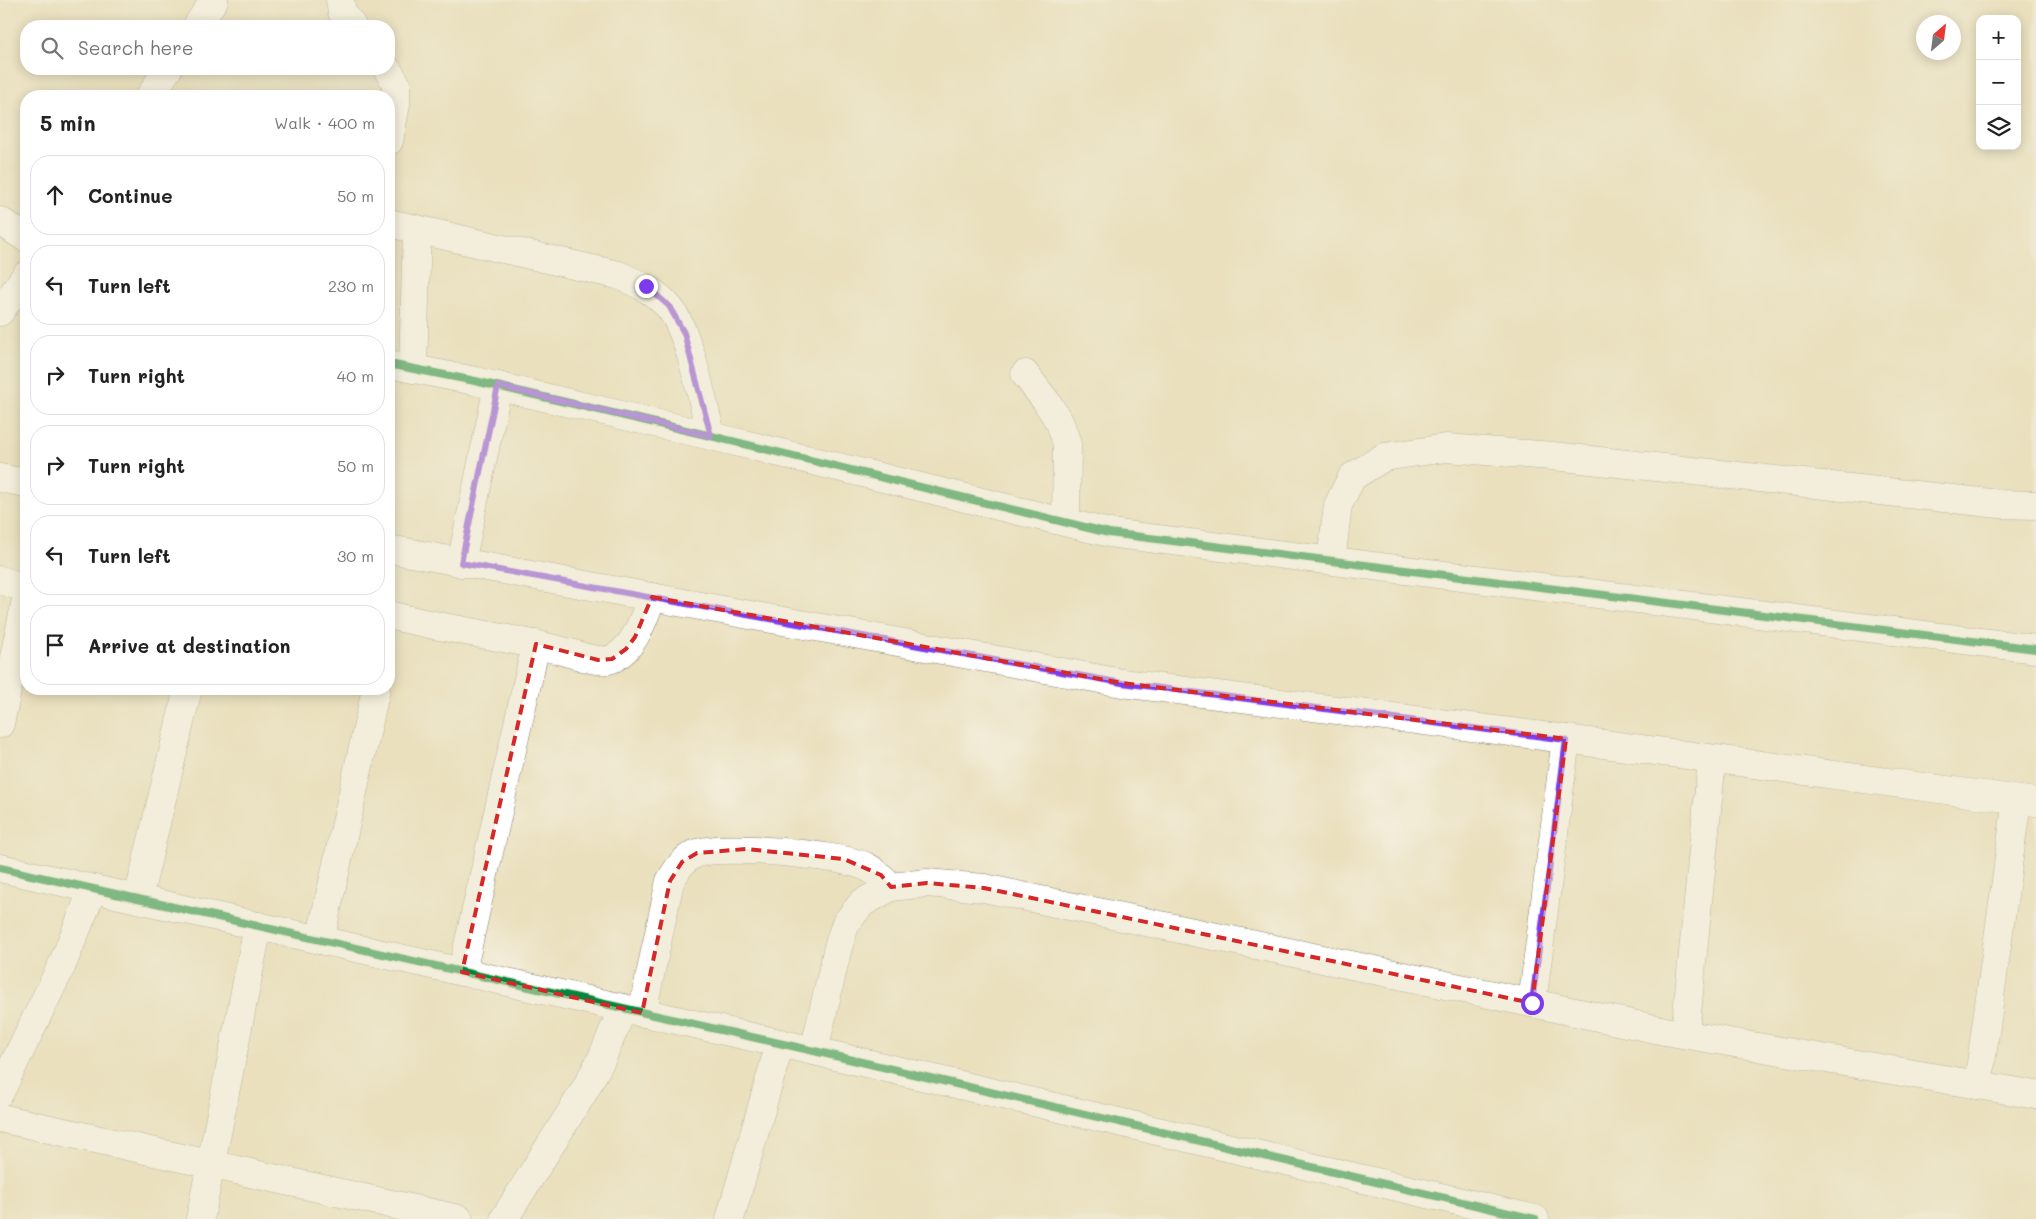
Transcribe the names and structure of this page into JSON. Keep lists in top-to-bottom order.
{
  "north": "top right",
  "page": {
    "map_buttons": ["+", "−"],
    "search": "Search here",
    "heading": ["5 min", "Walk · 400 m"],
    "list": [
      ["Continue", "50 m"],
      ["Turn left", "230 m"],
      ["Turn right", "40 m"],
      ["Turn right", "50 m"],
      ["Turn left", "30 m"],
      "Arrive at destination"
    ]
  }
}
